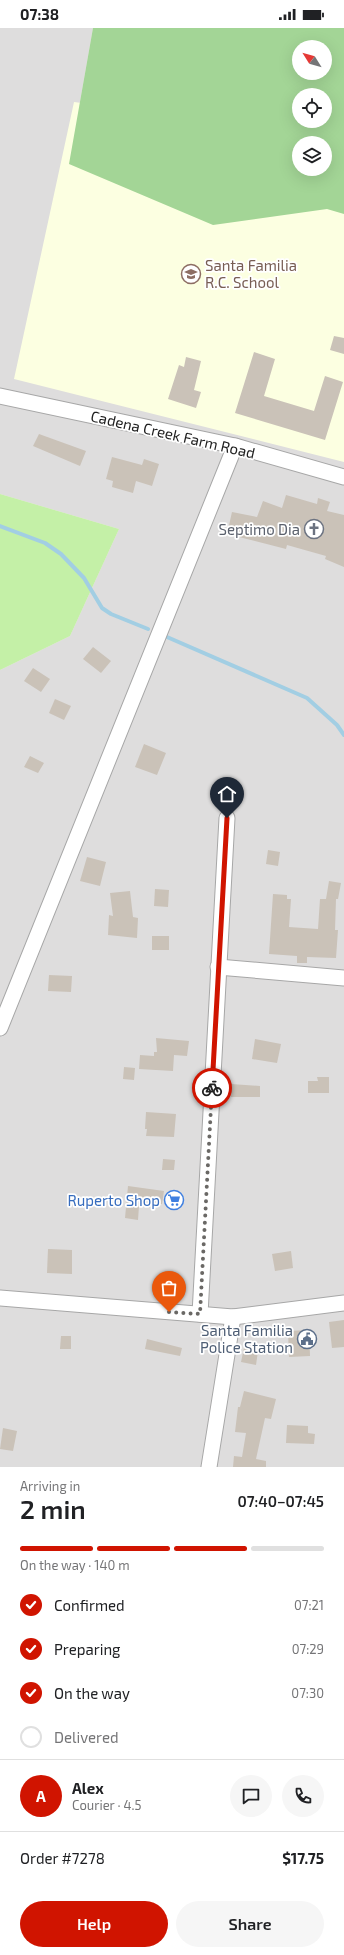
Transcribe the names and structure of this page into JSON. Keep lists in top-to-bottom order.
{
  "streets": {
    "street": ["Cadena Creek Farm Road"]
  },
  "places": {
    "school or university": ["Santa Familia R.C. School"],
    "church": ["Septimo Dia"],
    "supermarket": ["Ruperto Shop"],
    "public building": ["Santa Familia Police Station"]
  },
  "north": "top left",
  "page": {
    "status": "07:38",
    "heading": ["2 min", "Arriving in", "07:40–07:45"],
    "panel": [
      "Alex",
      "Courier · 4.5",
      "Order #7278",
      "$17.75"
    ],
    "bar": "On the way · 140 m",
    "list": [
      ["Confirmed", "07:21"],
      ["Preparing", "07:29"],
      ["On the way", "07:30"],
      "Delivered"
    ],
    "round": "A",
    "buttons": ["Help", "Share"]
  }
}
